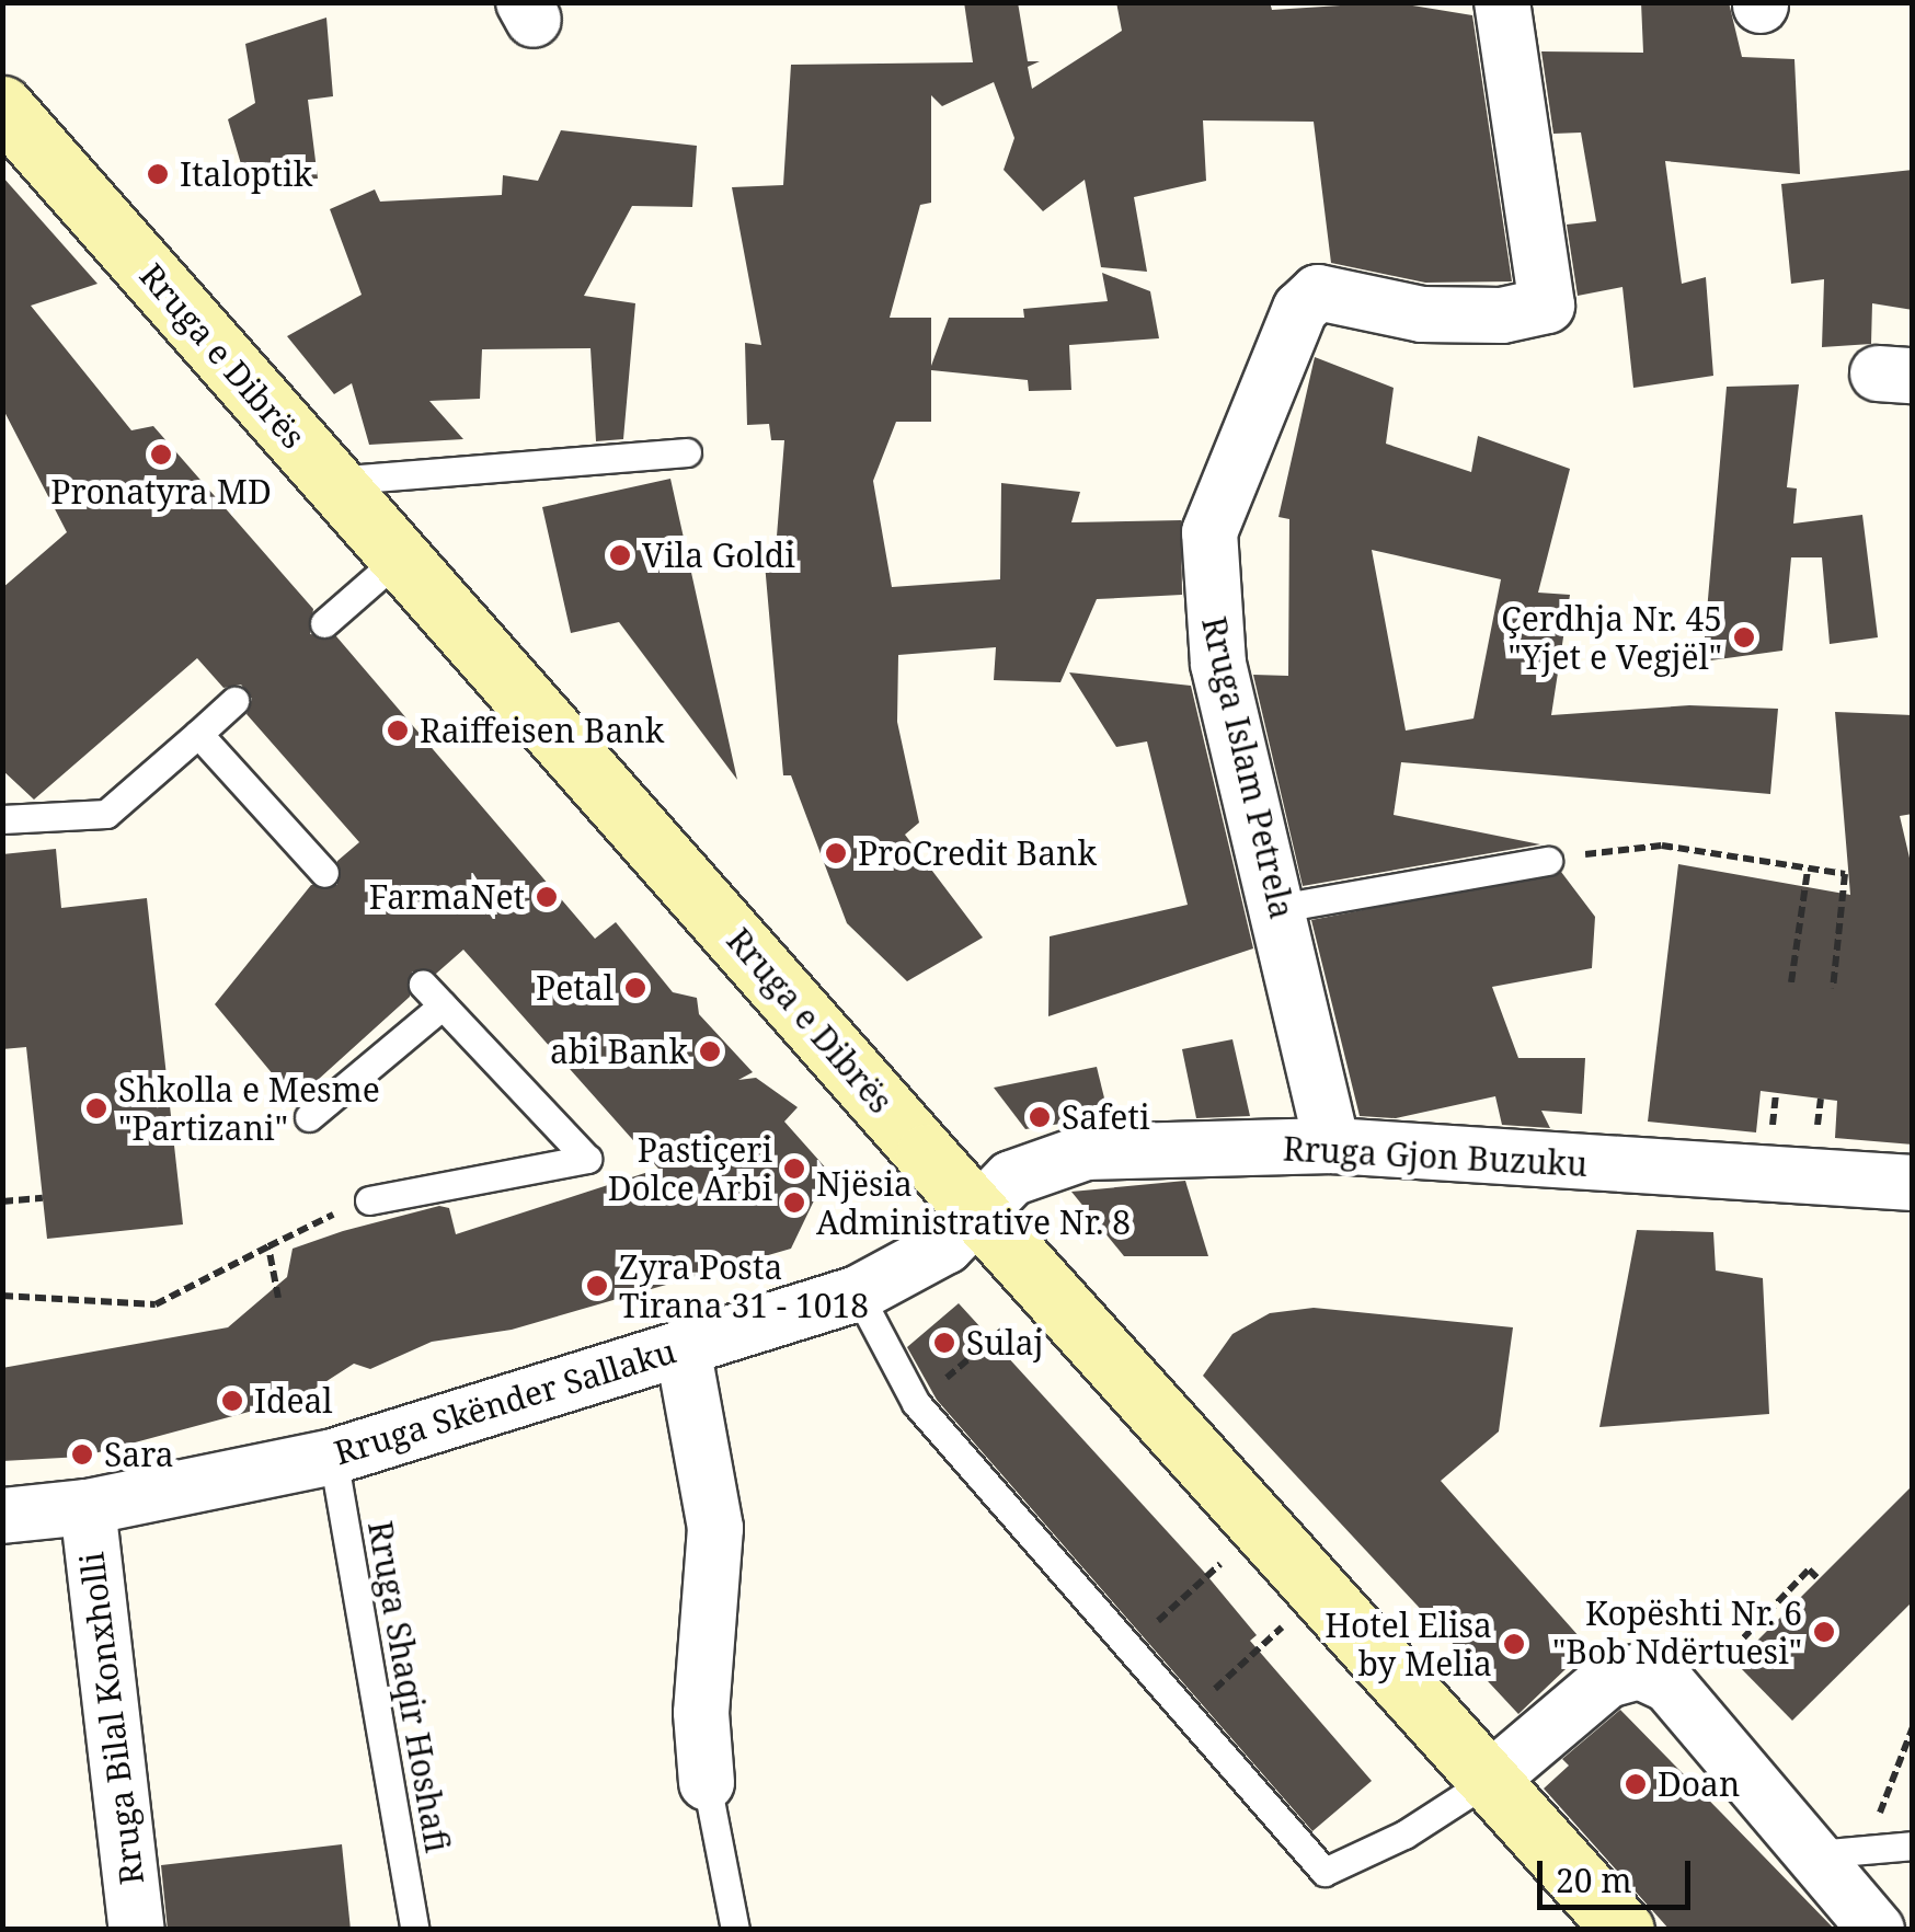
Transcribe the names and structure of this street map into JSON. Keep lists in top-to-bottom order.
{
  "streets": {
    "main road": ["Rruga e Dibrës"],
    "street": [
      "Rruga Islam Petrela",
      "Rruga Gjon Buzuku",
      "Rruga Skënder Sallaku",
      "Rruga Bilal Konxholli"
    ],
    "lane": ["Rruga Shaqir Hoshafi"]
  },
  "crossings": [
    ["Rruga e Dibrës", "Rruga Gjon Buzuku"],
    ["Rruga e Dibrës", "Rruga Skënder Sallaku"],
    ["Rruga Islam Petrela", "Rruga Gjon Buzuku"],
    ["Rruga Gjon Buzuku", "Rruga Skënder Sallaku"],
    ["Rruga Skënder Sallaku", "Rruga Shaqir Hoshafi"],
    ["Rruga Skënder Sallaku", "Rruga Bilal Konxholli"]
  ],
  "places": [
    "Italoptik",
    "Pronatyra MD",
    "Vila Goldi",
    "Çerdhja Nr. 45 \"Yjet e Vegjël\"",
    "Raiffeisen Bank",
    "ProCredit Bank",
    "FarmaNet",
    "Petal",
    "abi Bank",
    "Shkolla e Mesme \"Partizani\"",
    "Safeti",
    "Pastiçeri Dolce Arbi",
    "Njësia Administrative Nr. 8",
    "Zyra Posta Tirana 31 - 1018",
    "Sulaj",
    "Ideal",
    "Sara",
    "Kopështi Nr. 6 \"Bob Ndërtuesi\"",
    "Hotel Elisa by Melia",
    "Doan"
  ],
  "scale_bar": "20 m"
}
